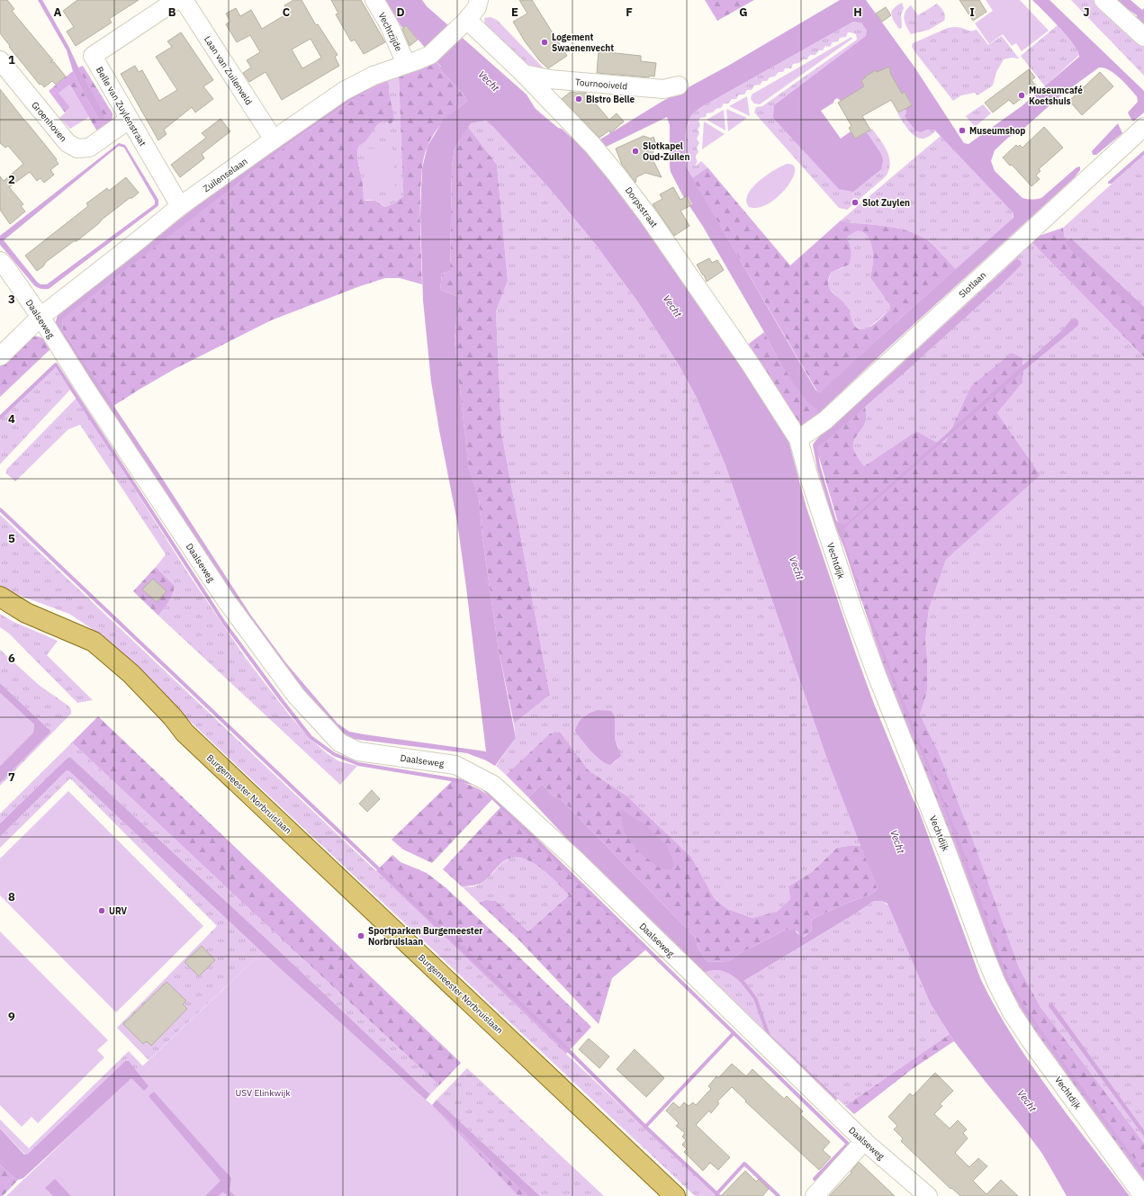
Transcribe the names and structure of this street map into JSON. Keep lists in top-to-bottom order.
{
  "streets": {
    "main road": ["Burgemeester Norbruislaan"],
    "street": [
      "Vechtzijde",
      "Laan van Zuilenveld",
      "Tournooiveld",
      "Belle van Zuylenstraat",
      "Groenhoven",
      "Zuilenselaan",
      "Dorpsstraat",
      "Slotlaan",
      "Daalseweg",
      "Vechtdijk"
    ]
  },
  "crossings": [
    ["Vechtzijde", "Zuilenselaan"],
    ["Laan van Zuilenveld", "Zuilenselaan"],
    ["Tournooiveld", "Dorpsstraat"],
    ["Belle van Zuylenstraat", "Groenhoven"],
    ["Belle van Zuylenstraat", "Zuilenselaan"],
    ["Zuilenselaan", "Dorpsstraat"],
    ["Zuilenselaan", "Daalseweg"],
    ["Dorpsstraat", "Slotlaan"],
    ["Dorpsstraat", "Vechtdijk"],
    ["Slotlaan", "Vechtdijk"]
  ],
  "water": ["Vecht"],
  "parks": ["USV Elinkwijk"],
  "places": [
    "Logement Swaenenvecht",
    "Museumcafé Koetshuis",
    "Bistro Belle",
    "Museumshop",
    "Slotkapel Oud-Zuilen",
    "Slot Zuylen",
    "URV",
    "Sportparken Burgemeester Norbruislaan"
  ],
  "grid": {
    "columns": [
      "A",
      "B",
      "C",
      "D",
      "E",
      "F",
      "G",
      "H",
      "I",
      "J"
    ],
    "rows": [
      "1",
      "2",
      "3",
      "4",
      "5",
      "6",
      "7",
      "8",
      "9"
    ]
  }
}
